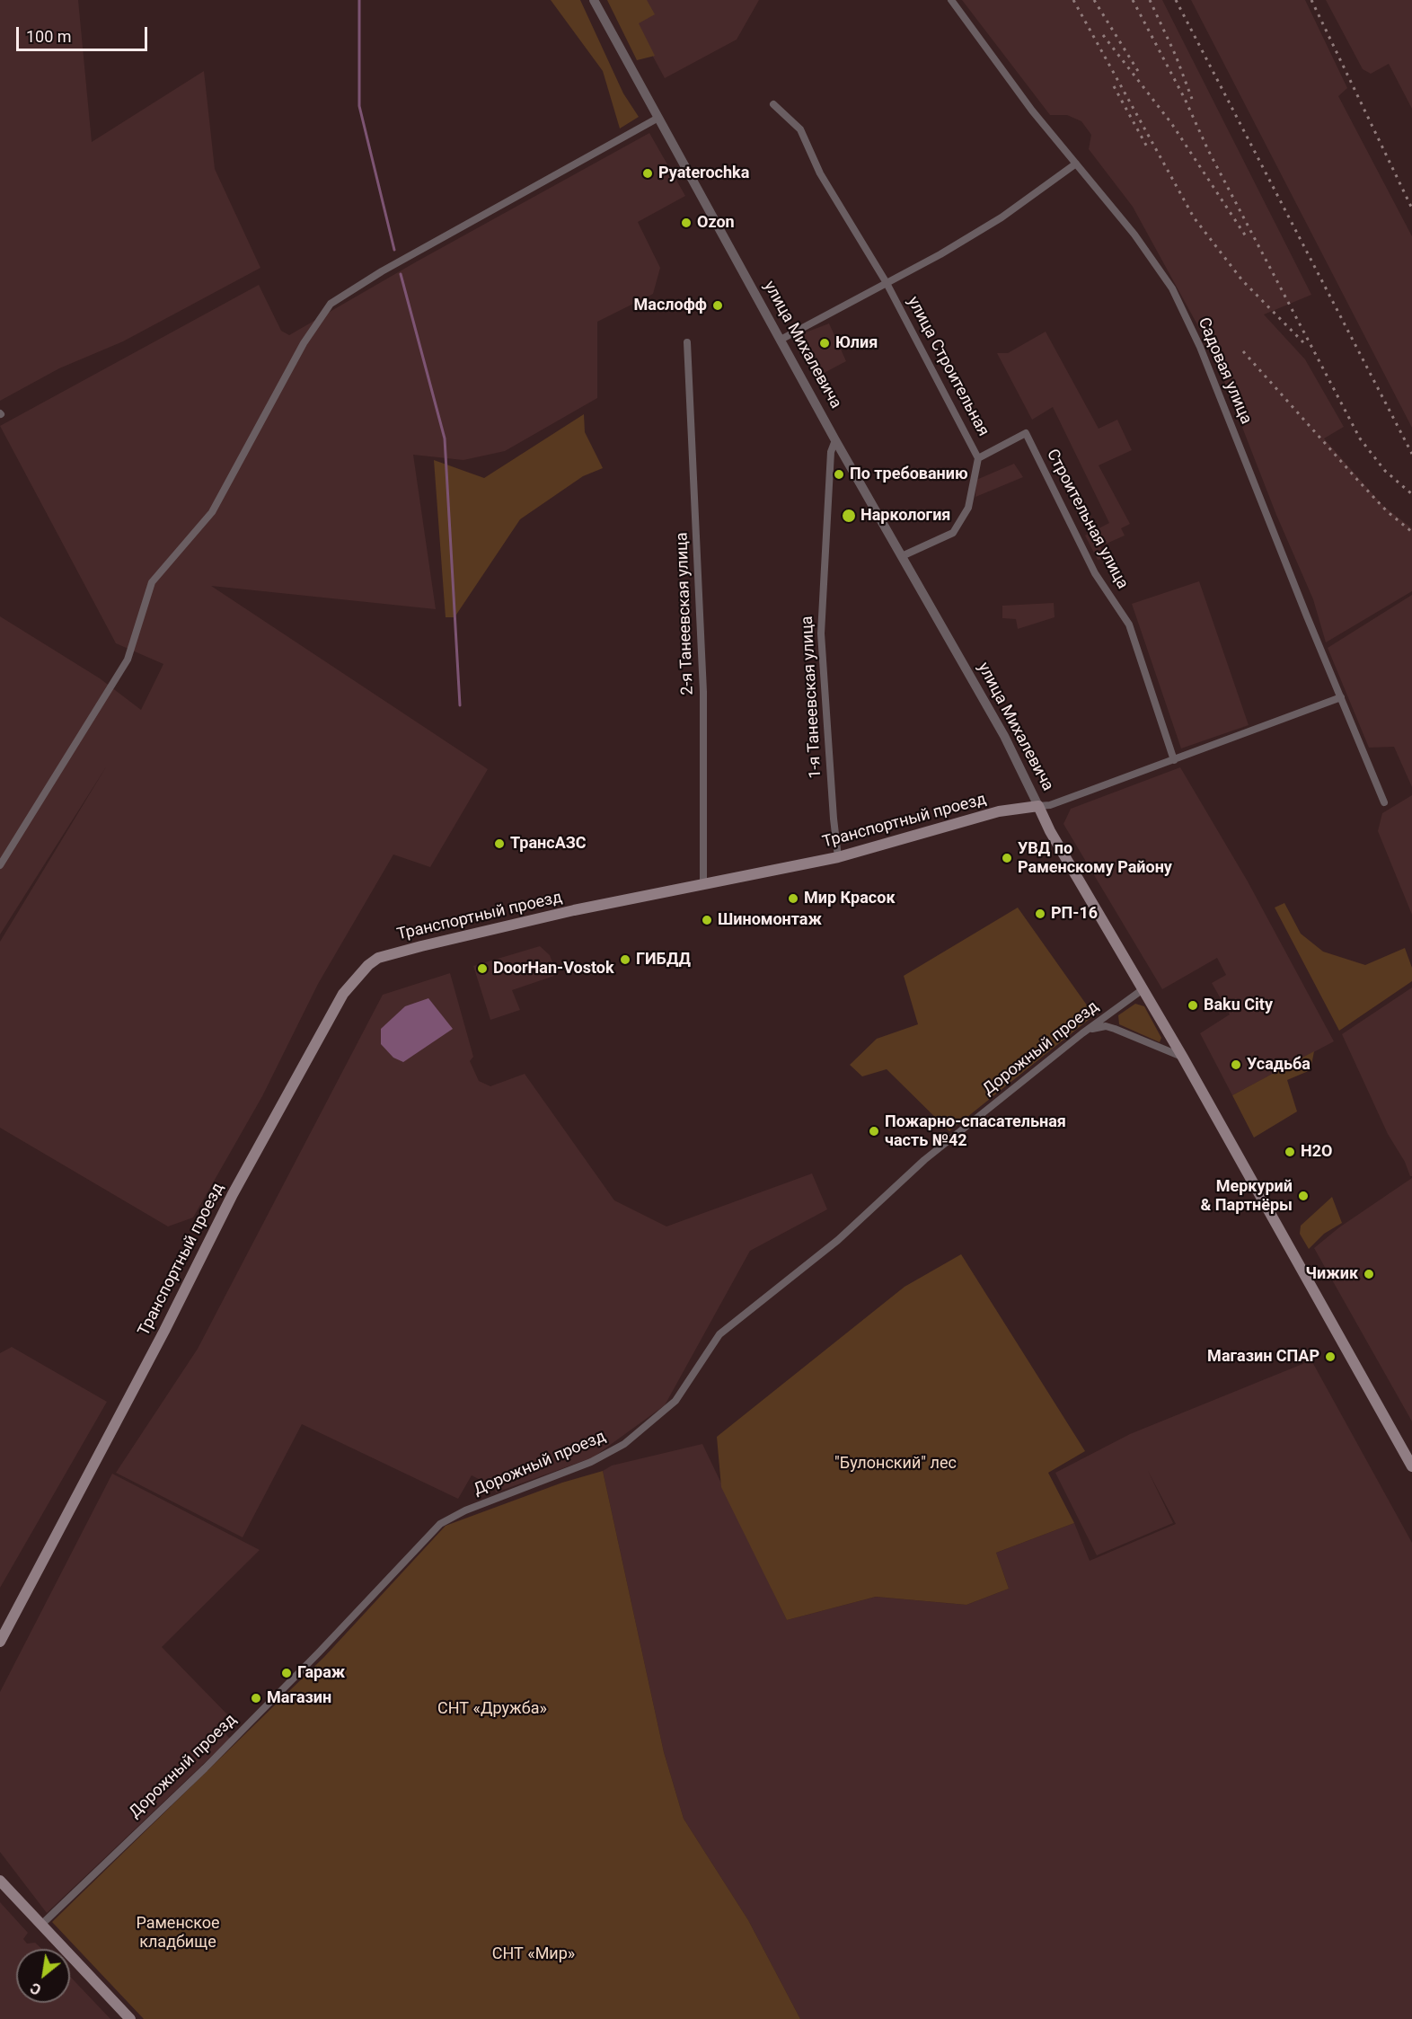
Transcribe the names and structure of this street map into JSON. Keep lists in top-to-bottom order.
{
  "streets": {
    "main road": ["улица Михалевича", "Транспортный проезд"],
    "street": [
      "улица Строительная",
      "Садовая улица",
      "Строительная улица",
      "2-я Танеевская улица",
      "1-я Танеевская улица",
      "Дорожный проезд"
    ]
  },
  "crossings": [
    ["улица Михалевича", "улица Строительная"],
    ["улица Михалевича", "1-я Танеевская улица"],
    ["улица Михалевича", "Транспортный проезд"],
    ["улица Михалевича", "Дорожный проезд"],
    ["улица Строительная", "Строительная улица"],
    ["Садовая улица", "Транспортный проезд"],
    ["Строительная улица", "Транспортный проезд"],
    ["2-я Танеевская улица", "Транспортный проезд"],
    ["1-я Танеевская улица", "Транспортный проезд"]
  ],
  "parks": [
    "\"Булонский\" лес",
    "СНТ «Дружба»",
    "Раменское кладбище",
    "СНТ «Мир»"
  ],
  "places": [
    "Pyaterochka",
    "Ozon",
    "Маслофф",
    "Юлия",
    "По требованию",
    "Наркология",
    "ТрансАЗС",
    "УВД по Раменскому Району",
    "Мир Красок",
    "РП-16",
    "Шиномонтаж",
    "ГИБДД",
    "DoorHan-Vostok",
    "Baku City",
    "Усадьба",
    "Пожарно-спасательная часть №42",
    "H2O",
    "Меркурий & Партнёры",
    "Чижик",
    "Магазин СПАР",
    "Гараж",
    "Магазин"
  ],
  "scale_bar": "100 m",
  "north": "bottom left"
}
